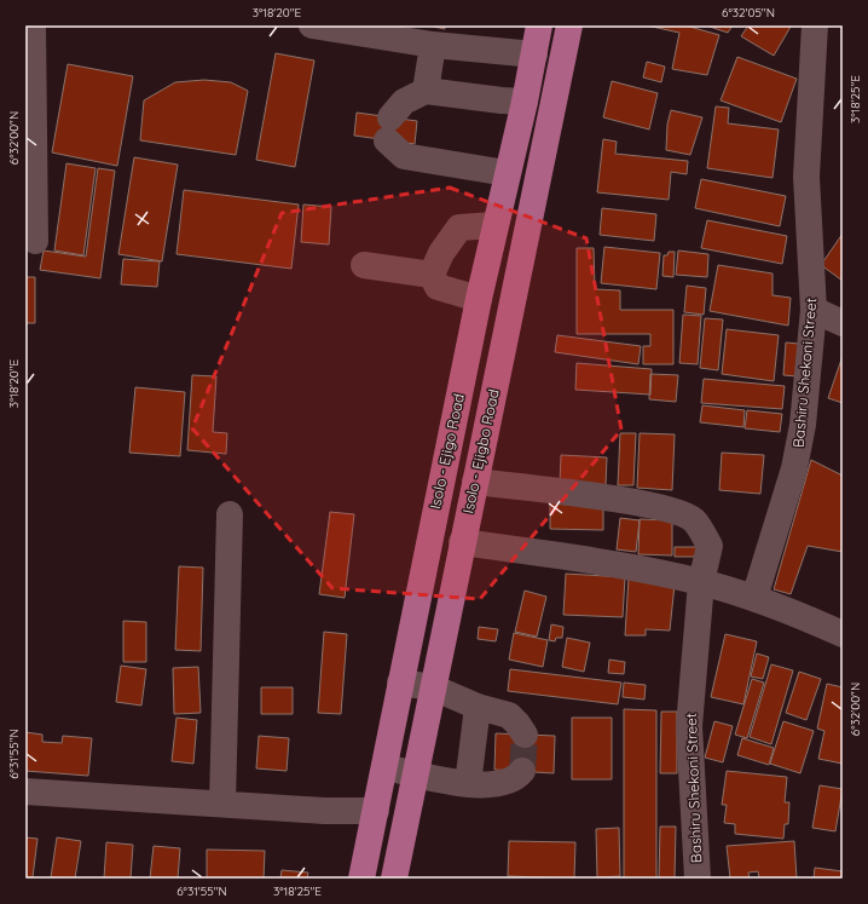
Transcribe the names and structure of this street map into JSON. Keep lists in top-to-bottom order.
{
  "streets": {
    "main road": ["Isolo - Ejigo Road", "Isolo - Ejigbo Road"],
    "street": ["Bashiru Shekoni Street"]
  },
  "crossings": [
    ["Bashiru Shekoni Street", "Isolo - Ejigbo Road"]
  ],
  "coordinates": [
    "3°18'20\"E",
    "6°32'05\"N",
    "3°18'25\"E",
    "6°32'00\"N",
    "6°31'55\"N"
  ]
}
